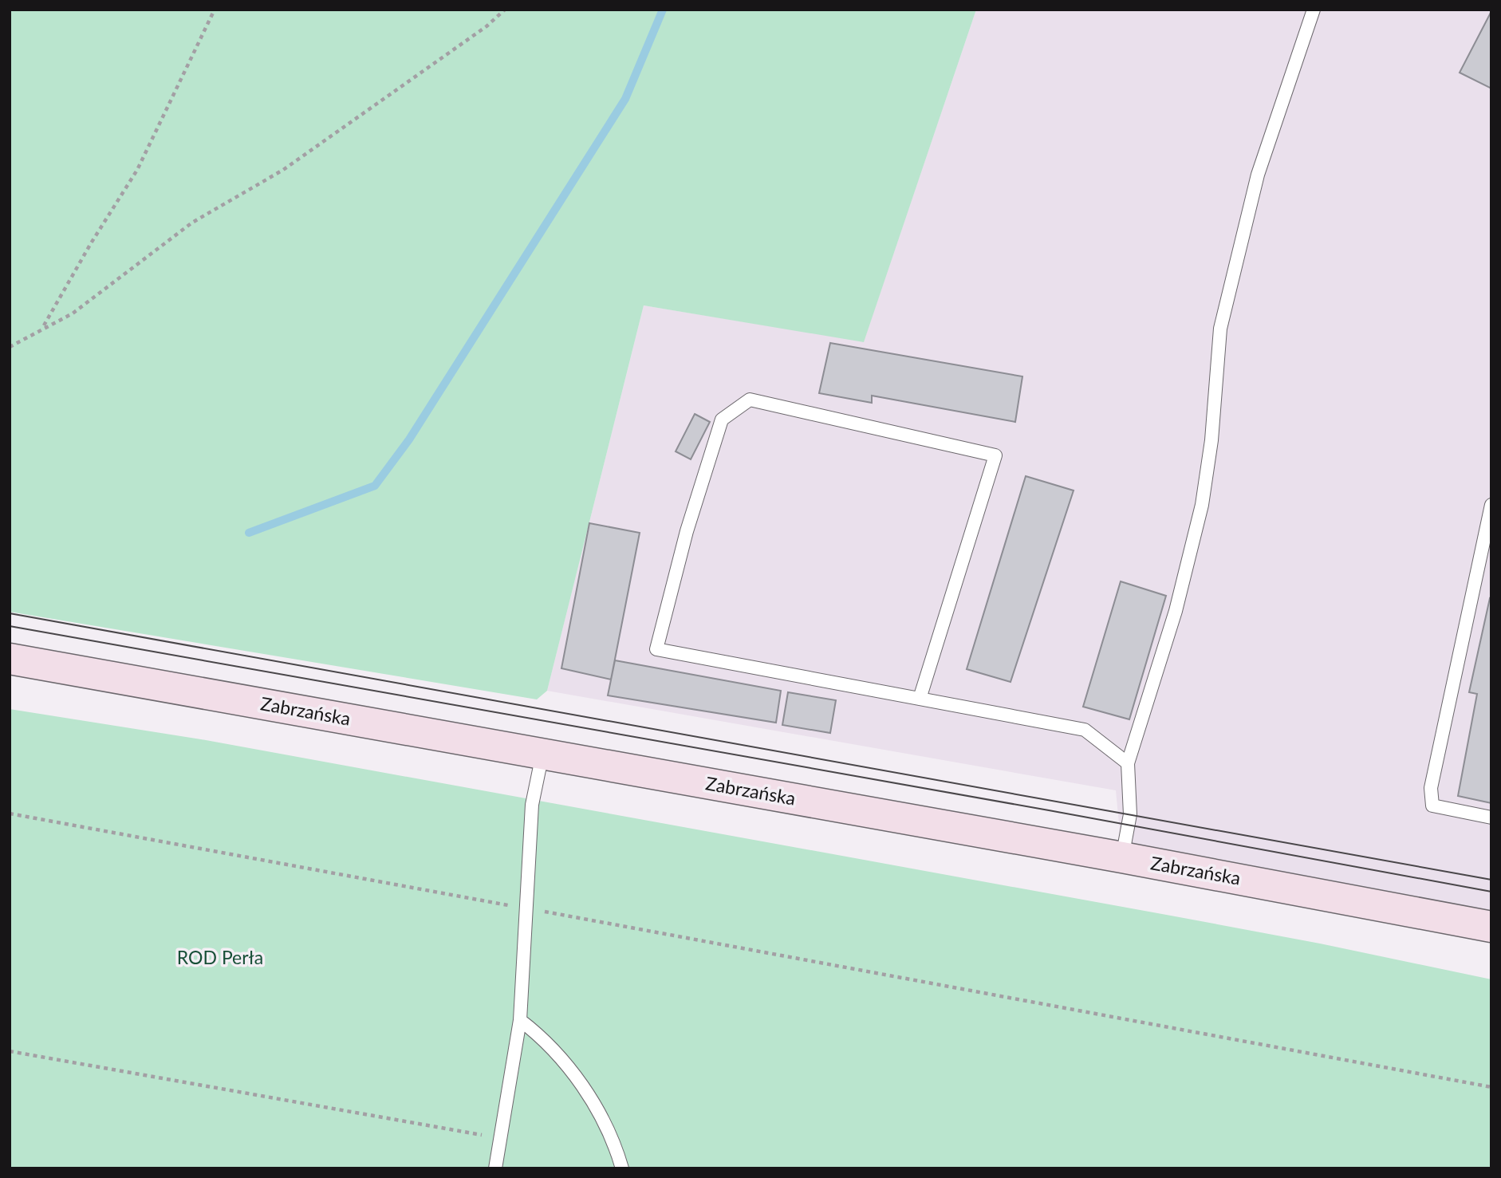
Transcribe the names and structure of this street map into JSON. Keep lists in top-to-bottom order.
{
  "streets": {
    "street": ["Zabrzańska"]
  },
  "parks": ["ROD Perła"]
}
